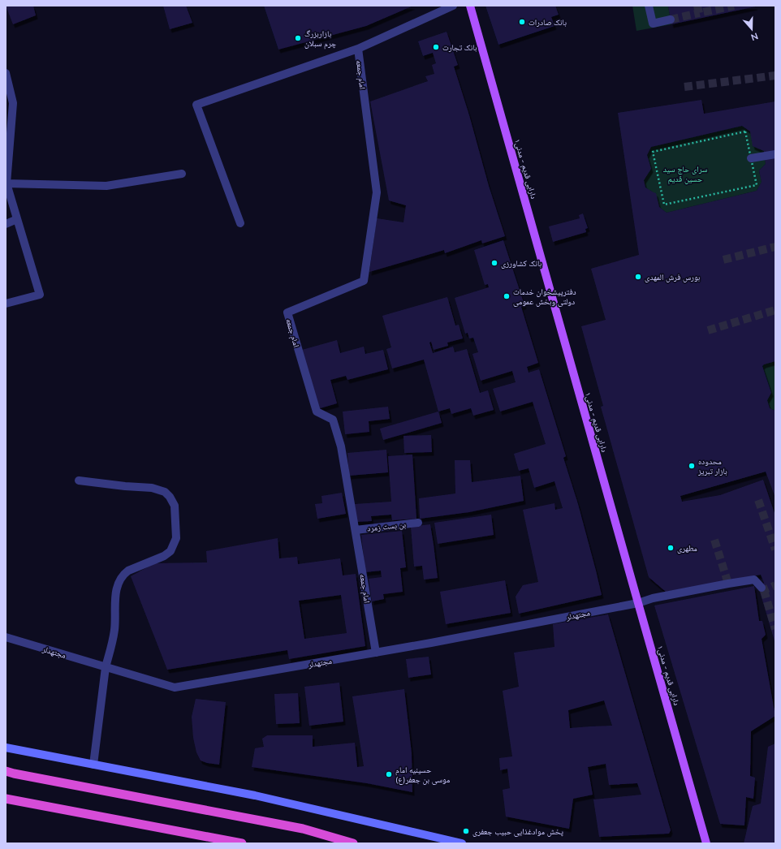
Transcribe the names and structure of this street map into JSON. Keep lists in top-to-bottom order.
{
  "streets": {
    "main road": ["دارایی قدیم - مدنی۱"],
    "street": ["امام جمعه", "بن بست زمرد", "مجتهدلر"]
  },
  "crossings": [
    ["امام جمعه", "بن بست زمرد"],
    ["امام جمعه", "مجتهدلر"],
    ["دارایی قدیم - مدنی۱", "مجتهدلر"]
  ],
  "parks": ["سرای حاج سید حسین قدیم"],
  "places": [
    "بانک صادرات",
    "بازاربزرگ چرم سبلان",
    "بانک تجارت",
    "بانک کشاورزی",
    "بورس فرش المهدی",
    "دفترپیشخوان خدمات دولتی وبخش عمومی",
    "محدوده بازار تبریز",
    "مطهری",
    "حسینیه امام موسی بن جعفر(ع)",
    "پخش موادغذایی حبیب جعفری"
  ],
  "north": "bottom"
}
